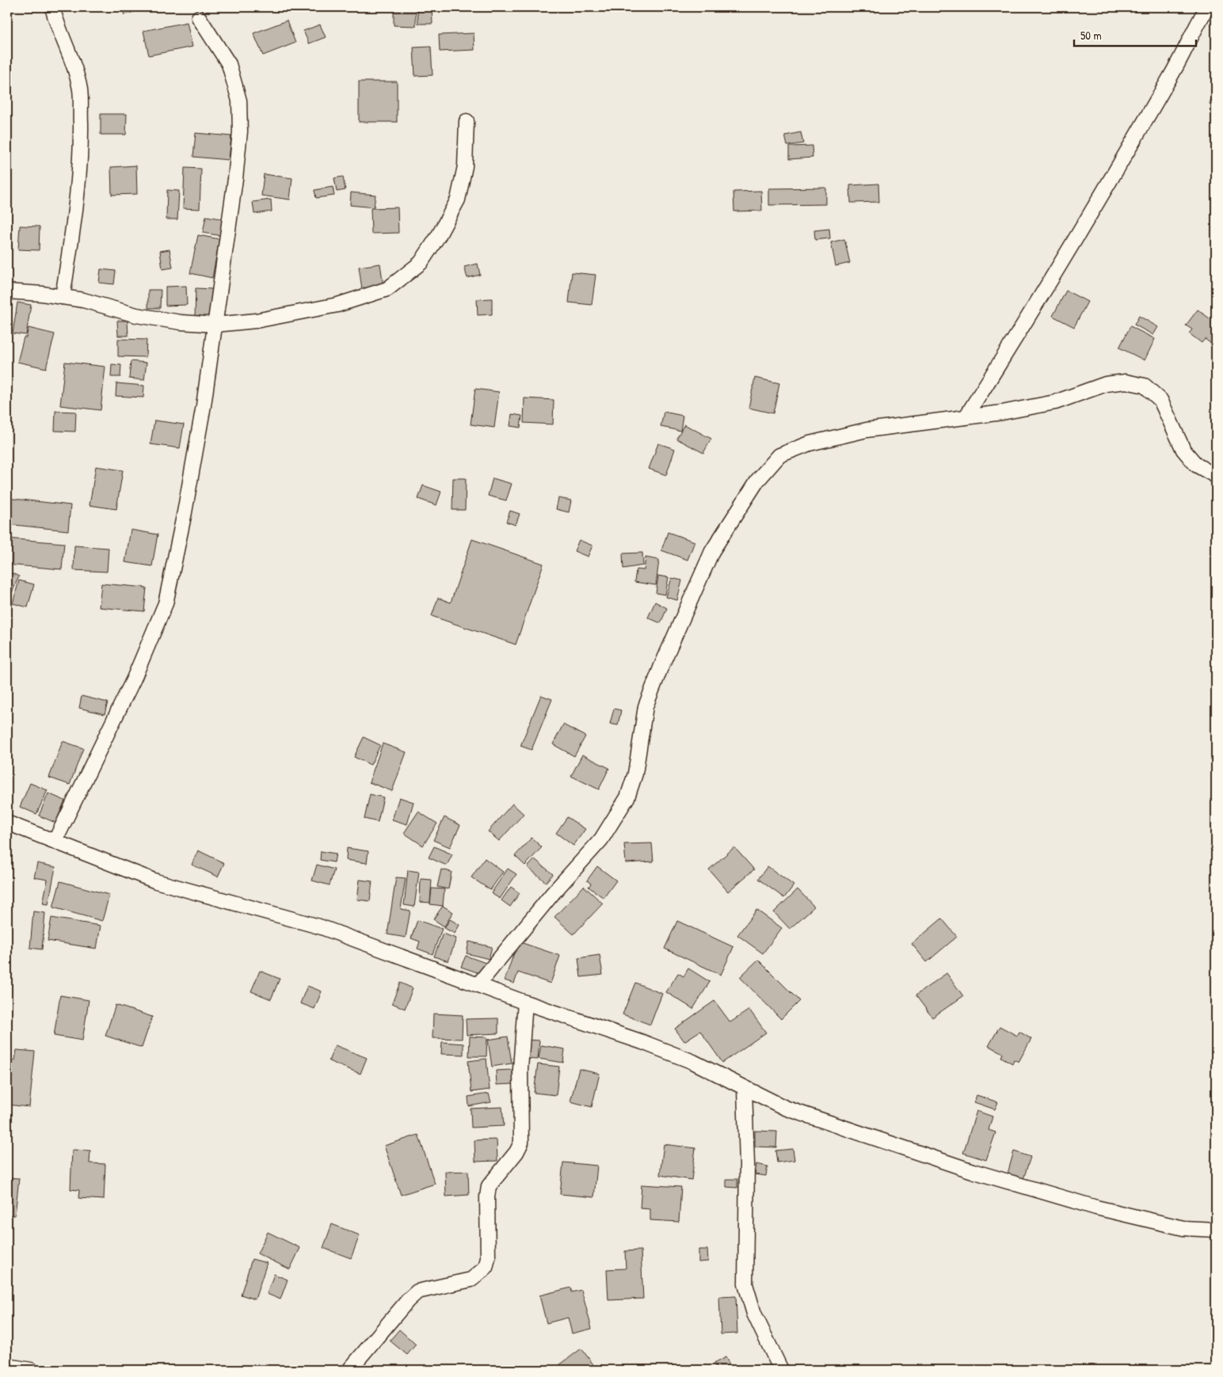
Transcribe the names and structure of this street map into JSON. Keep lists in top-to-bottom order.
{
  "scale_bar": "50 m"
}
